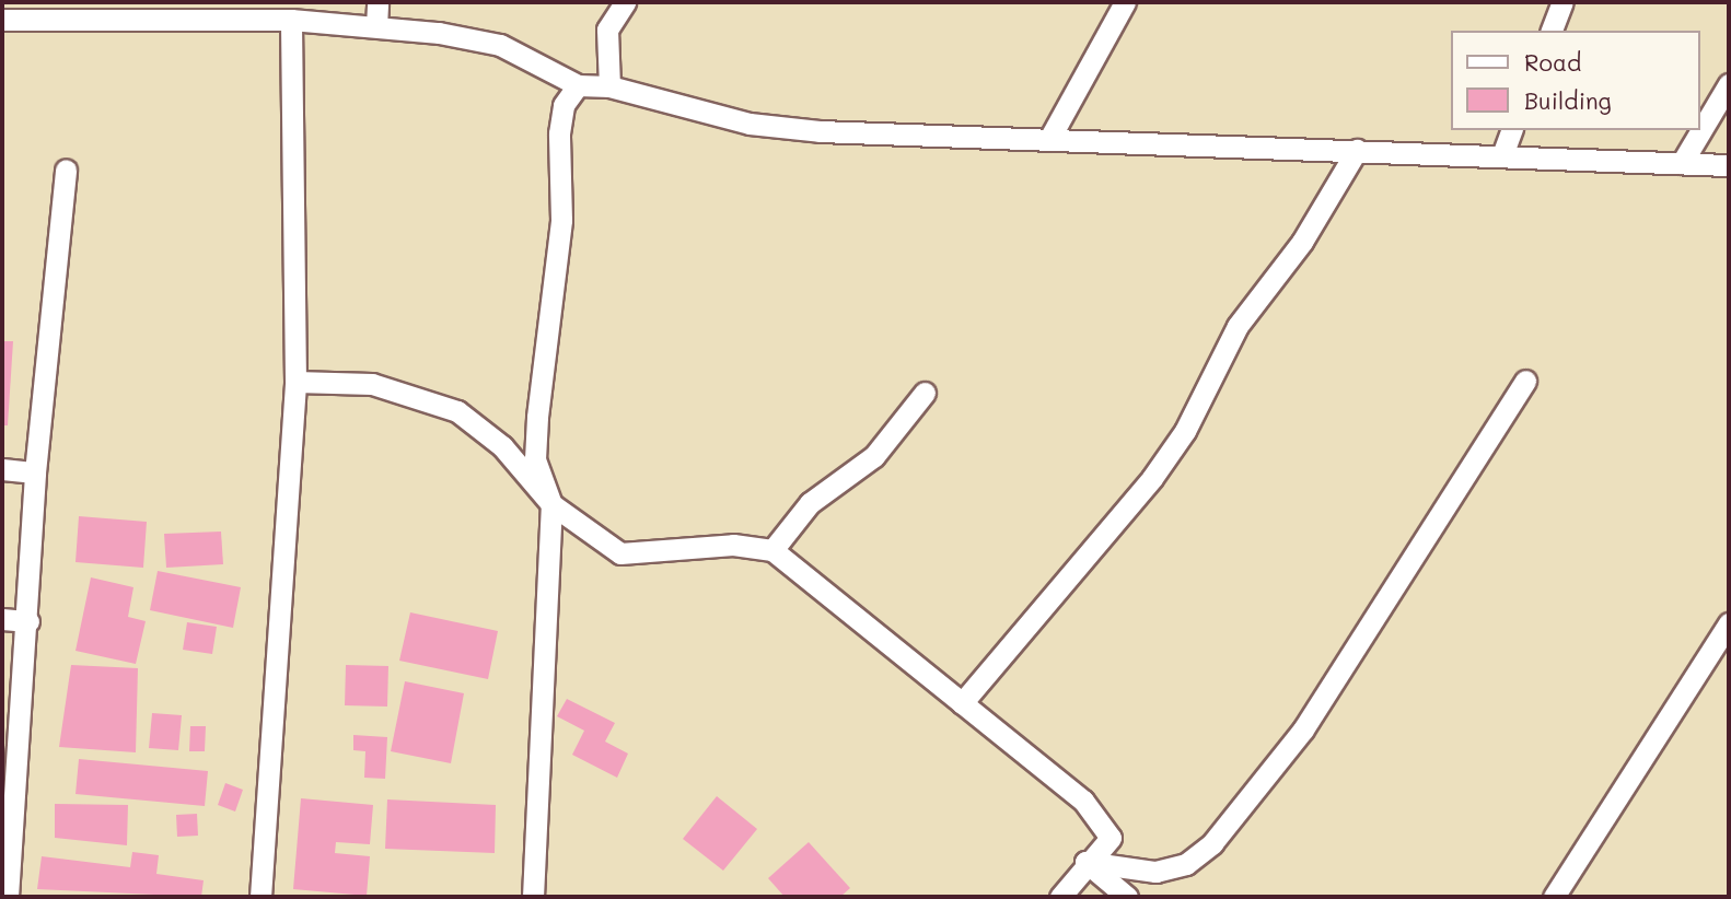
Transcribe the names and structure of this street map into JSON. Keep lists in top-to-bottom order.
{
  "legend": ["Road", "Building"]
}
